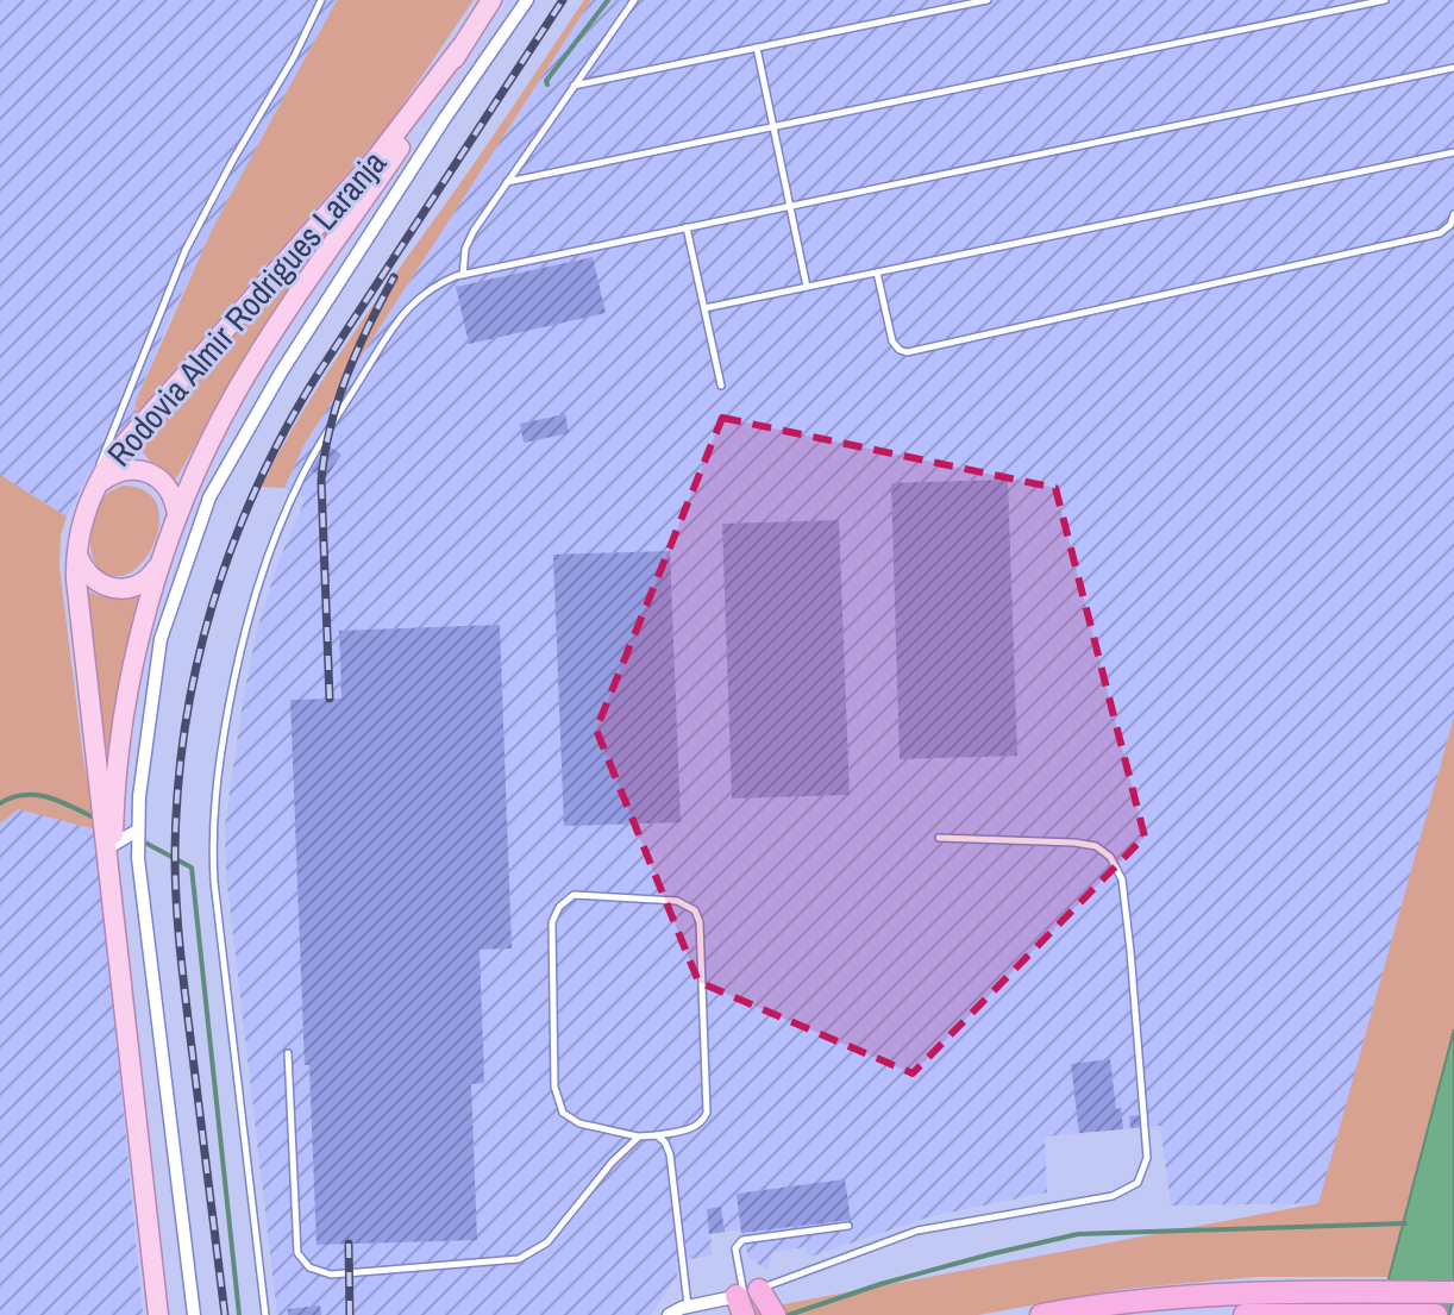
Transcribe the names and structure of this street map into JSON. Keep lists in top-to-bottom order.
{
  "streets": {
    "main road": ["Rodovia Almir Rodrigues Laranja"]
  }
}
